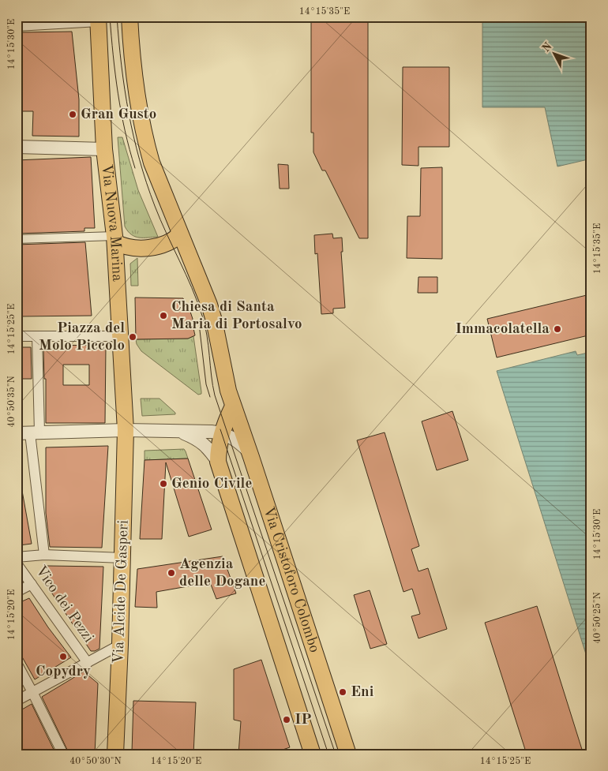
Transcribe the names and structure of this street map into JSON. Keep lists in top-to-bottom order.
{
  "streets": {
    "main road": ["Via Nuova Marina", "Via Cristoforo Colombo", "Via Alcide De Gasperi"],
    "street": ["Vico dei Pezzi"]
  },
  "crossings": [
    ["Via Nuova Marina", "Via Alcide De Gasperi"]
  ],
  "places": [
    "Gran Gusto",
    "Chiesa di Santa Maria di Portosalvo",
    "Immacolatella",
    "Piazza del Molo Piccolo",
    "Genio Civile",
    "Agenzia delle Dogane",
    "Copydry",
    "Eni",
    "IP"
  ],
  "north": "top left",
  "coordinates": [
    "14°15'35\"E",
    "14°15'30\"E",
    "14°15'25\"E",
    "40°50'35\"N",
    "14°15'20\"E",
    "40°50'25\"N",
    "40°50'30\"N"
  ]
}
